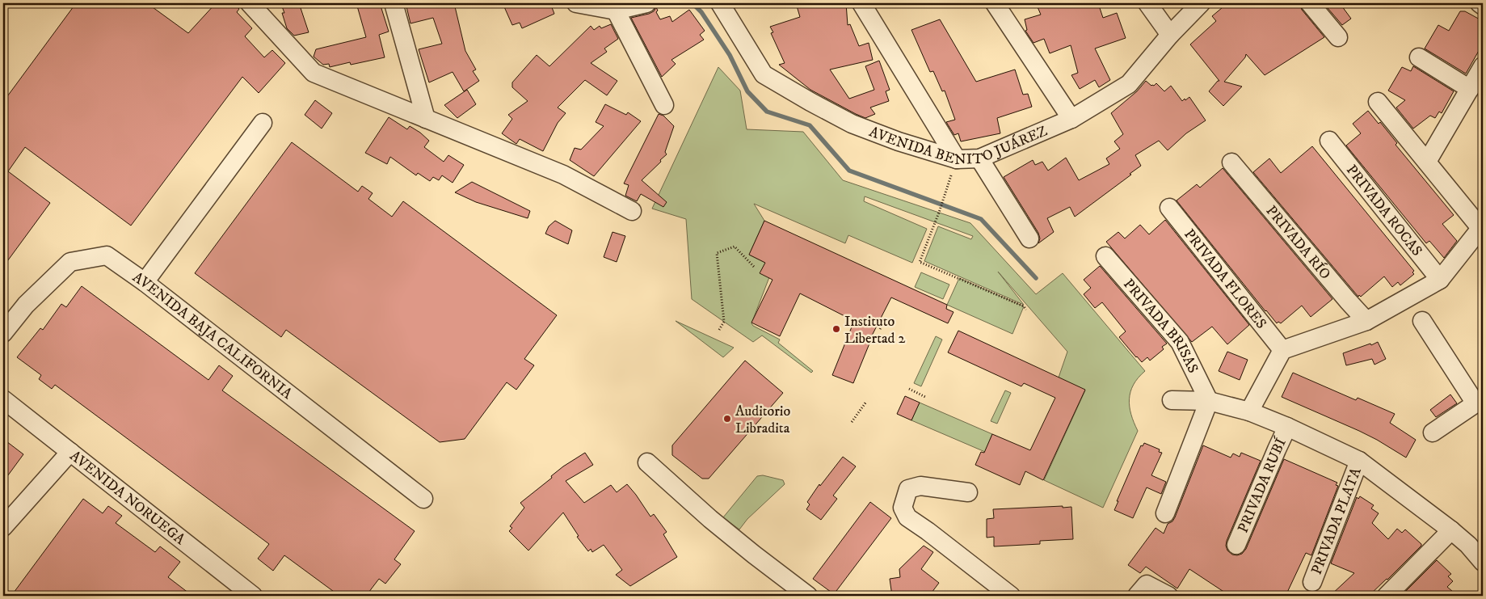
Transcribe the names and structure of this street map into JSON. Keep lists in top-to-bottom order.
{
  "streets": {
    "street": [
      "AVENIDA BENITO JUÁREZ",
      "PRIVADA ROCAS",
      "PRIVADA RÍO",
      "PRIVADA FLORES",
      "PRIVADA BRISAS",
      "AVENIDA BAJA CALIFORNIA",
      "PRIVADA RUBÍ",
      "AVENIDA NORUEGA",
      "PRIVADA PLATA"
    ]
  },
  "places": ["Instituto Libertad 2", "Auditorio Libradita"]
}
